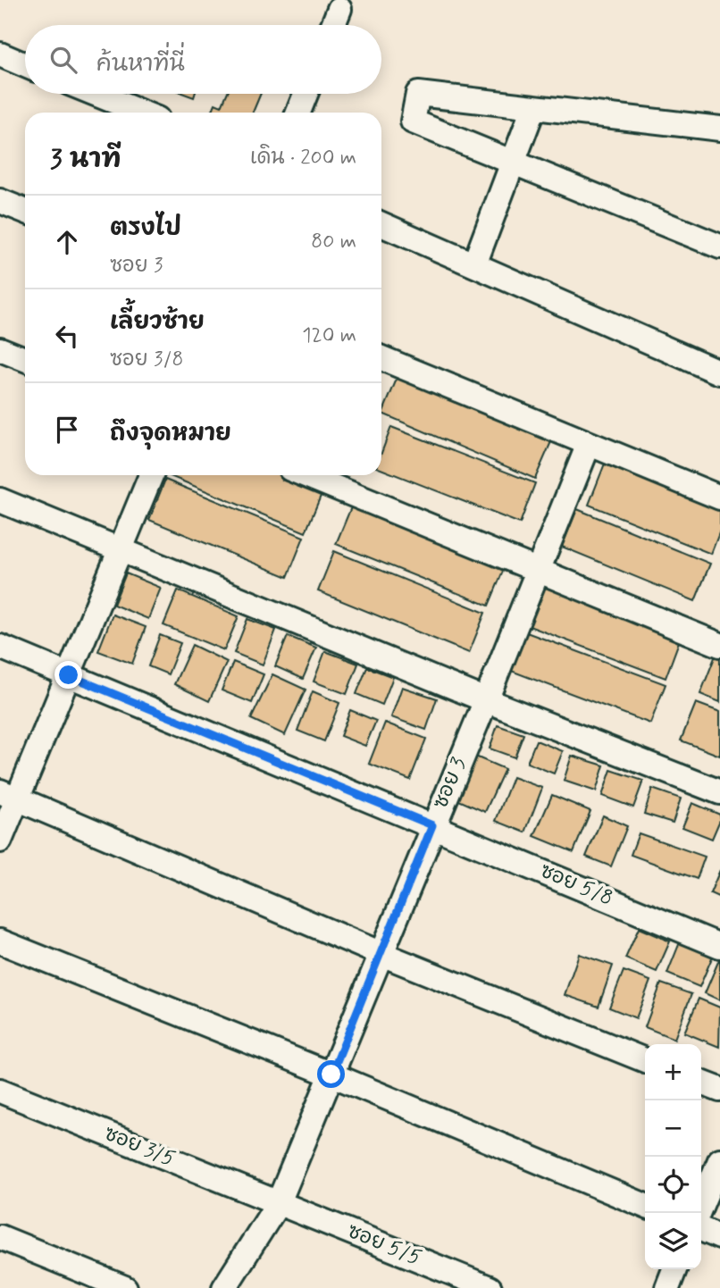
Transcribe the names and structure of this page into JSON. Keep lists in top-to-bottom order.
{
  "streets": {
    "street": [
      "ซอย 3",
      "ซอย 5/8",
      "ซอย 3/5",
      "ซอย 5/5"
    ]
  },
  "crossings": [
    ["ซอย 3", "ซอย 5/8"],
    ["ซอย 3", "ซอย 3/5"],
    ["ซอย 3", "ซอย 5/5"],
    ["ซอย 3/5", "ซอย 5/5"]
  ],
  "page": {
    "search": "ค้นหาที่นี่",
    "heading": ["3 นาที", "เดิน · 200 m"],
    "list": [
      ["ตรงไป", "ซอย 3", "80 m"],
      ["เลี้ยวซ้าย", "ซอย 3/8", "120 m"],
      "ถึงจุดหมาย"
    ],
    "map_buttons": ["+", "−"]
  }
}
